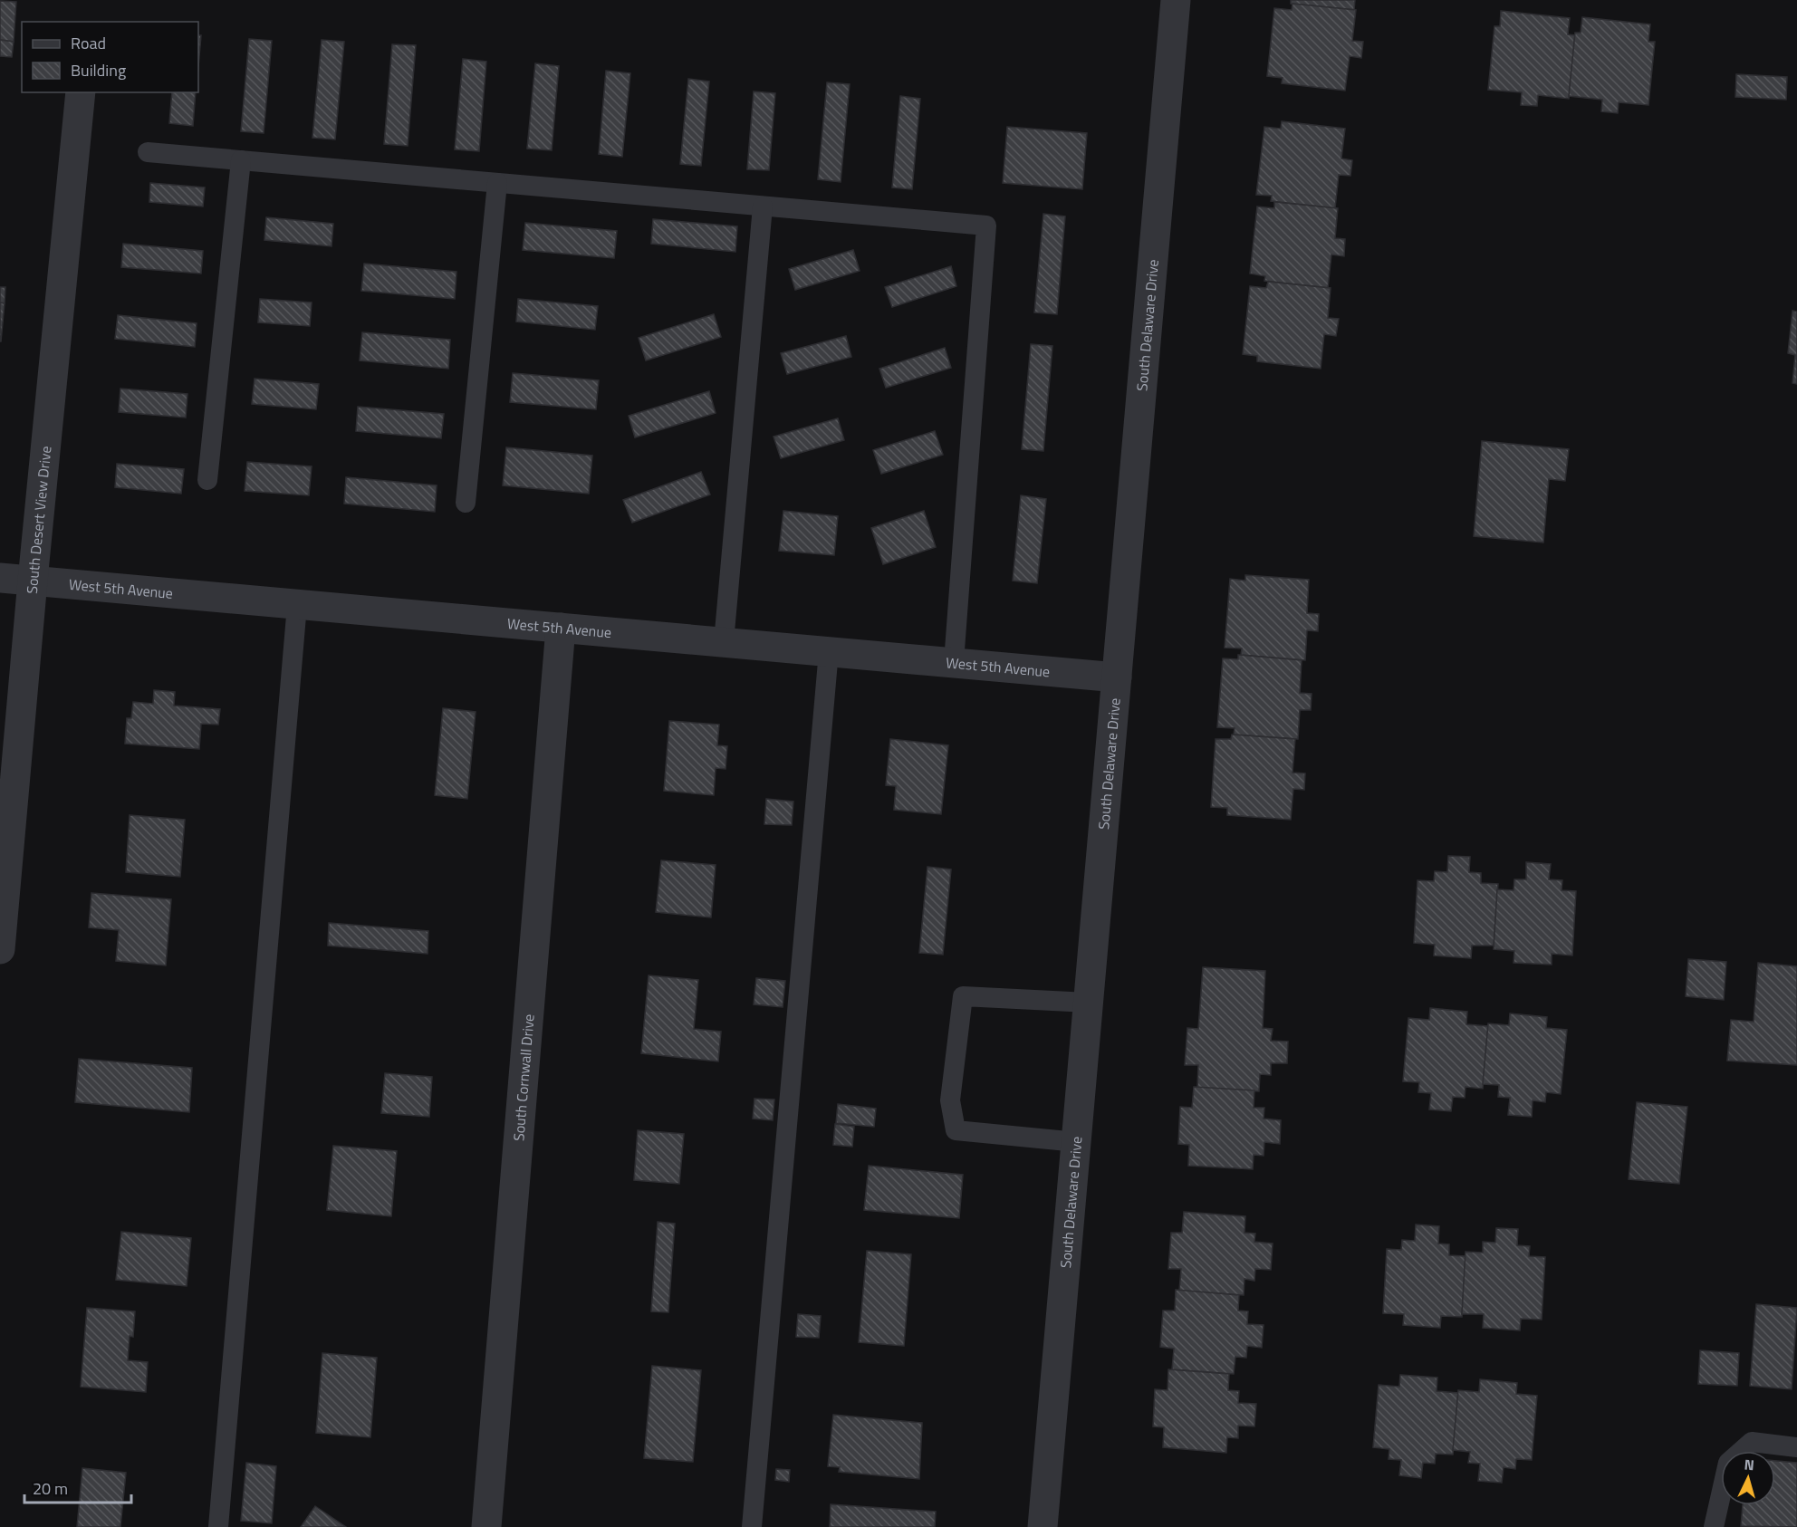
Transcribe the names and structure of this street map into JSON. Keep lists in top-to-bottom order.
{
  "streets": {
    "street": [
      "South Delaware Drive",
      "South Desert View Drive",
      "West 5th Avenue",
      "South Cornwall Drive"
    ]
  },
  "crossings": [
    ["South Delaware Drive", "West 5th Avenue"],
    ["South Desert View Drive", "West 5th Avenue"],
    ["West 5th Avenue", "South Cornwall Drive"]
  ],
  "legend": ["Road", "Building"],
  "scale_bar": "20 m",
  "north": "top"
}
